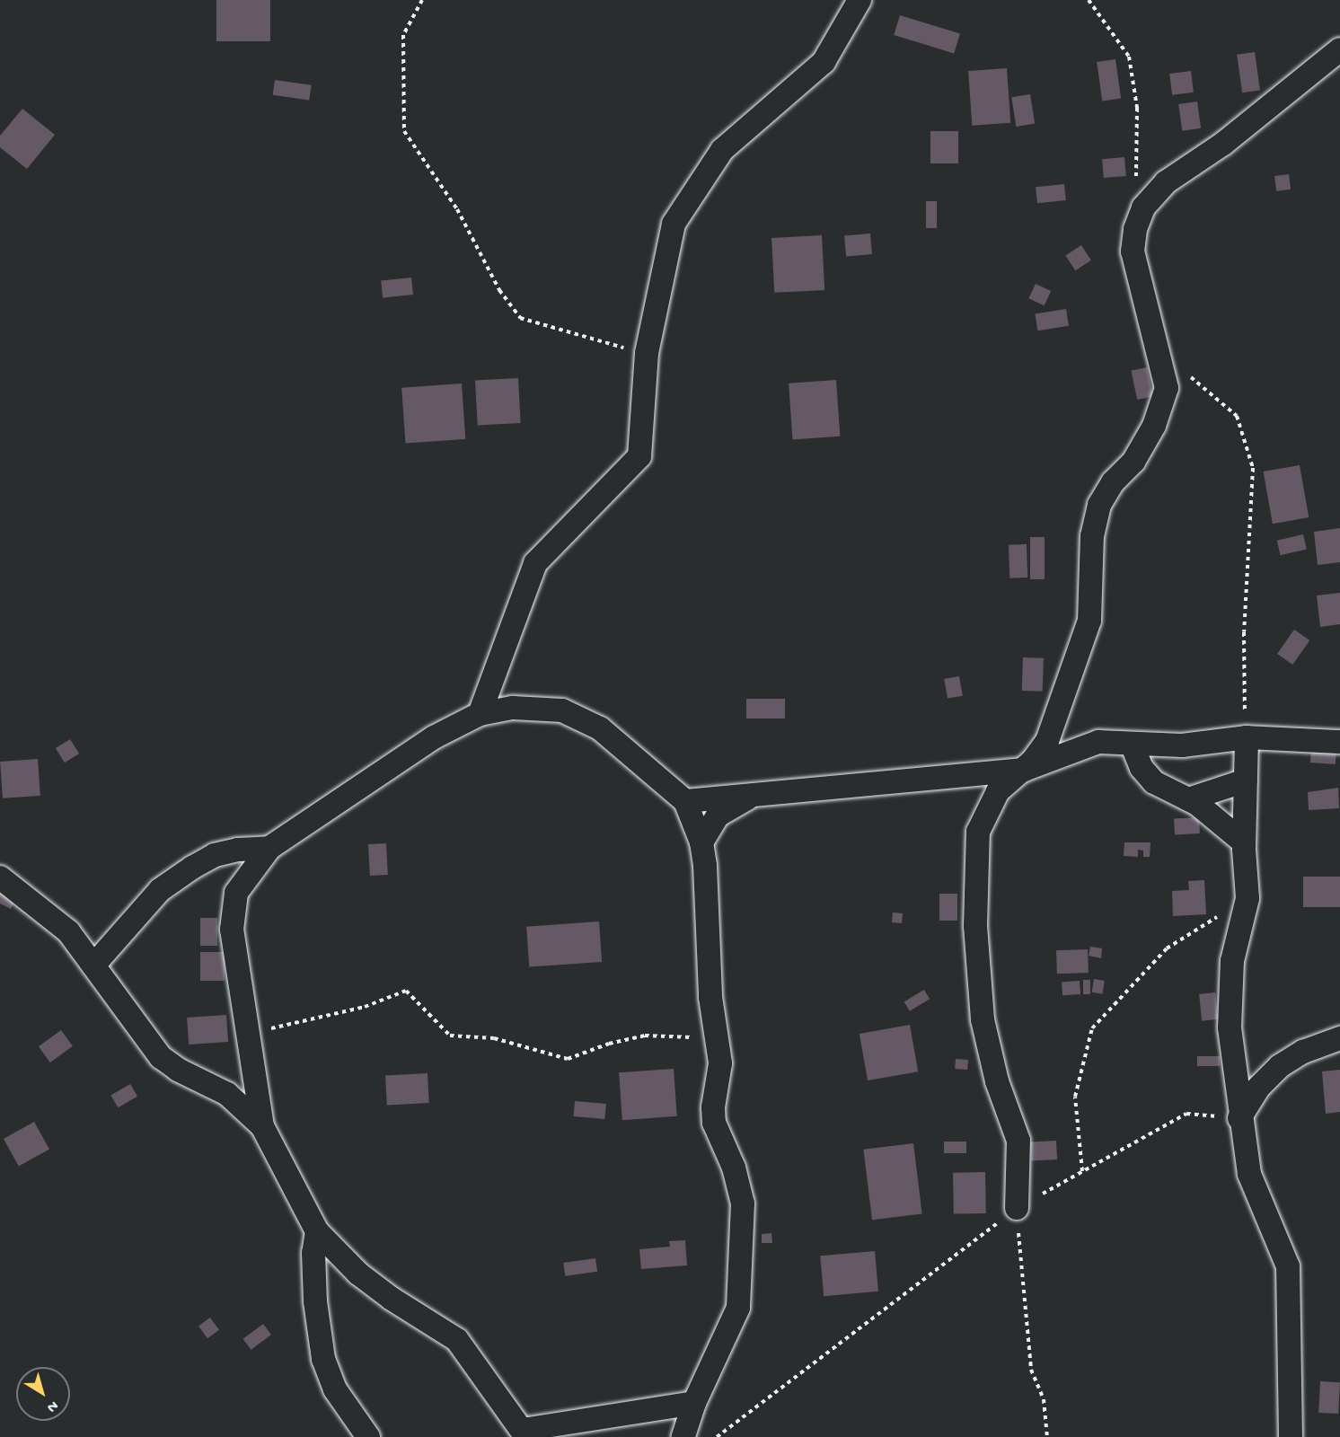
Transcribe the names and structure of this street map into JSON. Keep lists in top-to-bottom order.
{
  "north": "bottom right"
}
